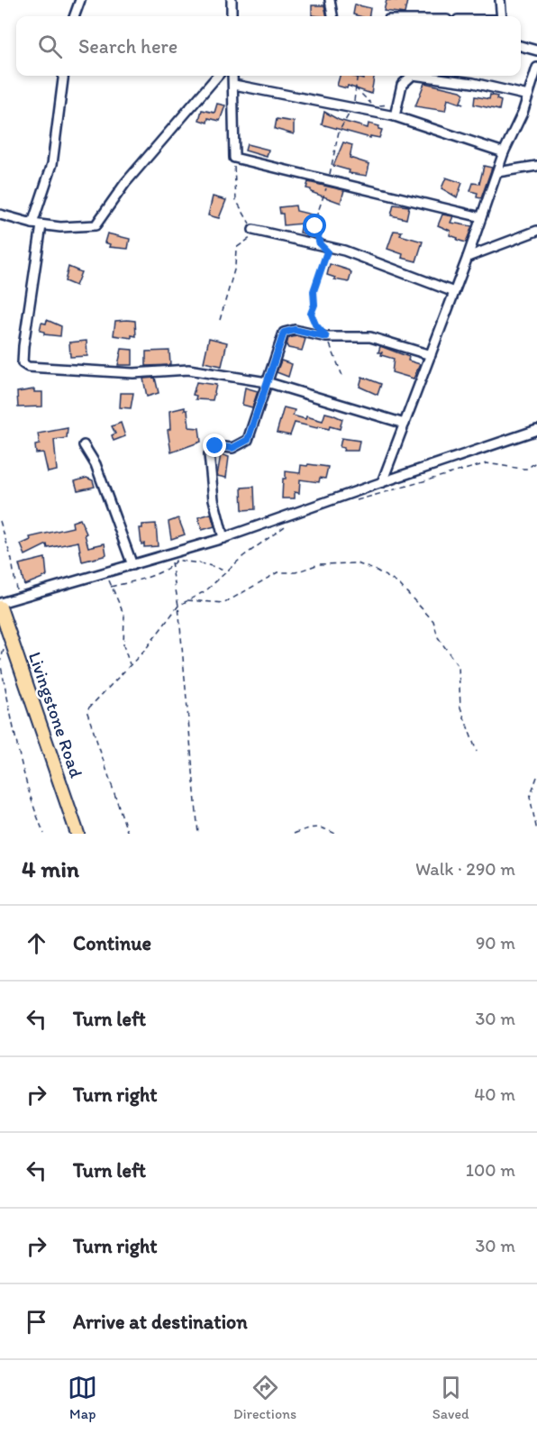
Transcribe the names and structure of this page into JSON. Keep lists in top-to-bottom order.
{
  "streets": {
    "highway": ["Livingstone Road"]
  },
  "page": {
    "search": "Search here",
    "heading": ["4 min", "Walk · 290 m"],
    "list": [
      ["Continue", "90 m"],
      ["Turn left", "30 m"],
      ["Turn right", "40 m"],
      ["Turn left", "100 m"],
      ["Turn right", "30 m"],
      "Arrive at destination"
    ],
    "nav": ["Map", "Directions", "Saved"]
  }
}
